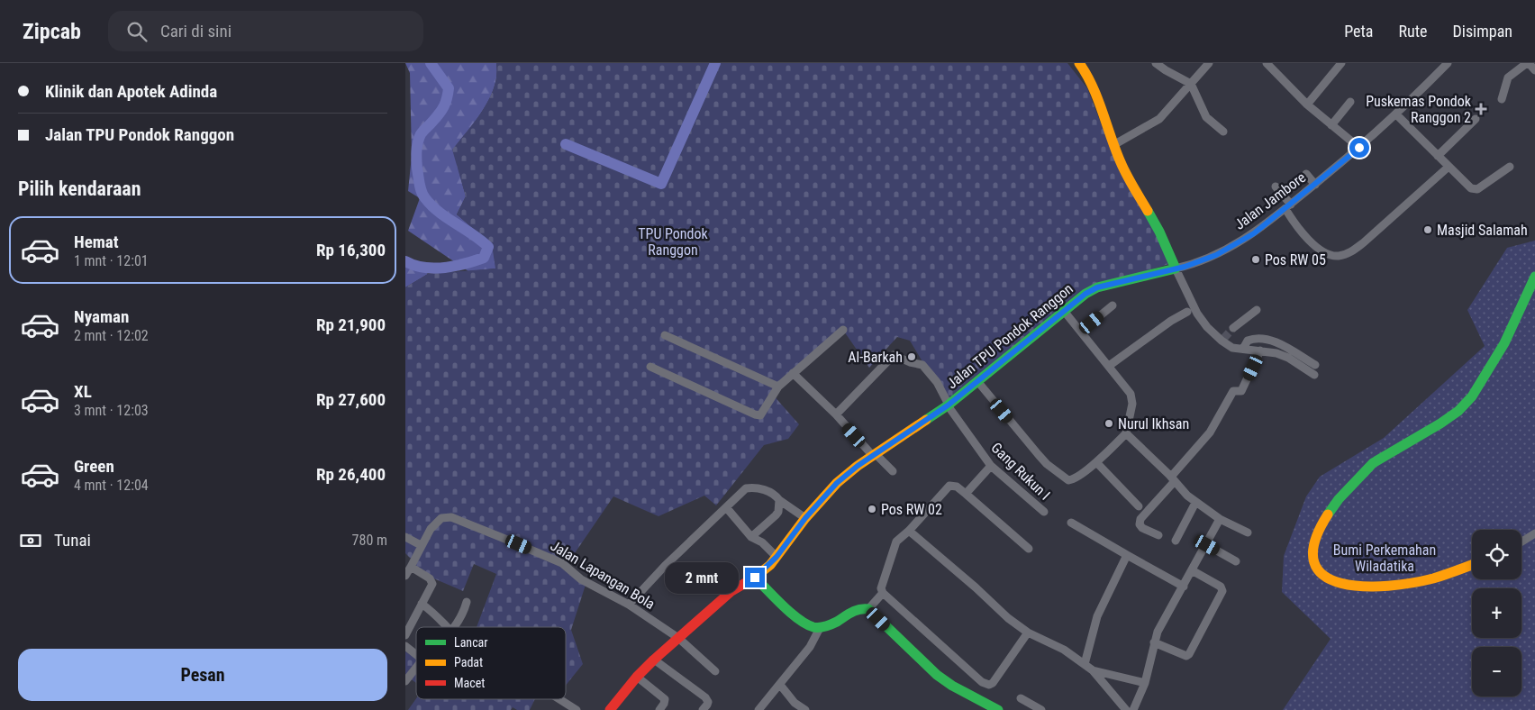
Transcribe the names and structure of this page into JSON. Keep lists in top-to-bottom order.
{
  "streets": {
    "street": [
      "Jalan Jambore",
      "Jalan TPU Pondok Ranggon",
      "Gang Rukun I",
      "Jalan Lapangan Bola"
    ]
  },
  "crossings": [
    ["Jalan Jambore", "Jalan TPU Pondok Ranggon"],
    ["Jalan TPU Pondok Ranggon", "Gang Rukun I"],
    ["Jalan TPU Pondok Ranggon", "Jalan Lapangan Bola"]
  ],
  "parks": ["TPU Pondok Ranggon", "Bumi Perkemahan Wiladatika"],
  "places": {
    "health": ["Puskemas Pondok Ranggon 2"],
    "other": [
      "Masjid Salamah",
      "Pos RW 05",
      "Al-Barkah",
      "Nurul Ikhsan",
      "Pos RW 02"
    ]
  },
  "legend": ["Lancar", "Padat", "Macet"],
  "page": {
    "header": "Zipcab",
    "search": "Cari di sini",
    "nav": ["Peta", "Rute", "Disimpan"],
    "banner": ["Klinik dan Apotek Adinda", "Jalan TPU Pondok Ranggon"],
    "heading": "Pilih kendaraan",
    "list": [
      {
        "name": "Hemat",
        "note": "1 mnt · 12:01",
        "value": "Rp 16,300"
      },
      {
        "name": "Nyaman",
        "note": "2 mnt · 12:02",
        "value": "Rp 21,900"
      },
      {
        "name": "XL",
        "note": "3 mnt · 12:03",
        "value": "Rp 27,600"
      },
      {
        "name": "Green",
        "note": "4 mnt · 12:04",
        "value": "Rp 26,400"
      }
    ],
    "pay": ["Tunai", "780 m"],
    "map_buttons": ["+", "−"],
    "bubble": "2 mnt",
    "buttons": "Pesan"
  }
}
